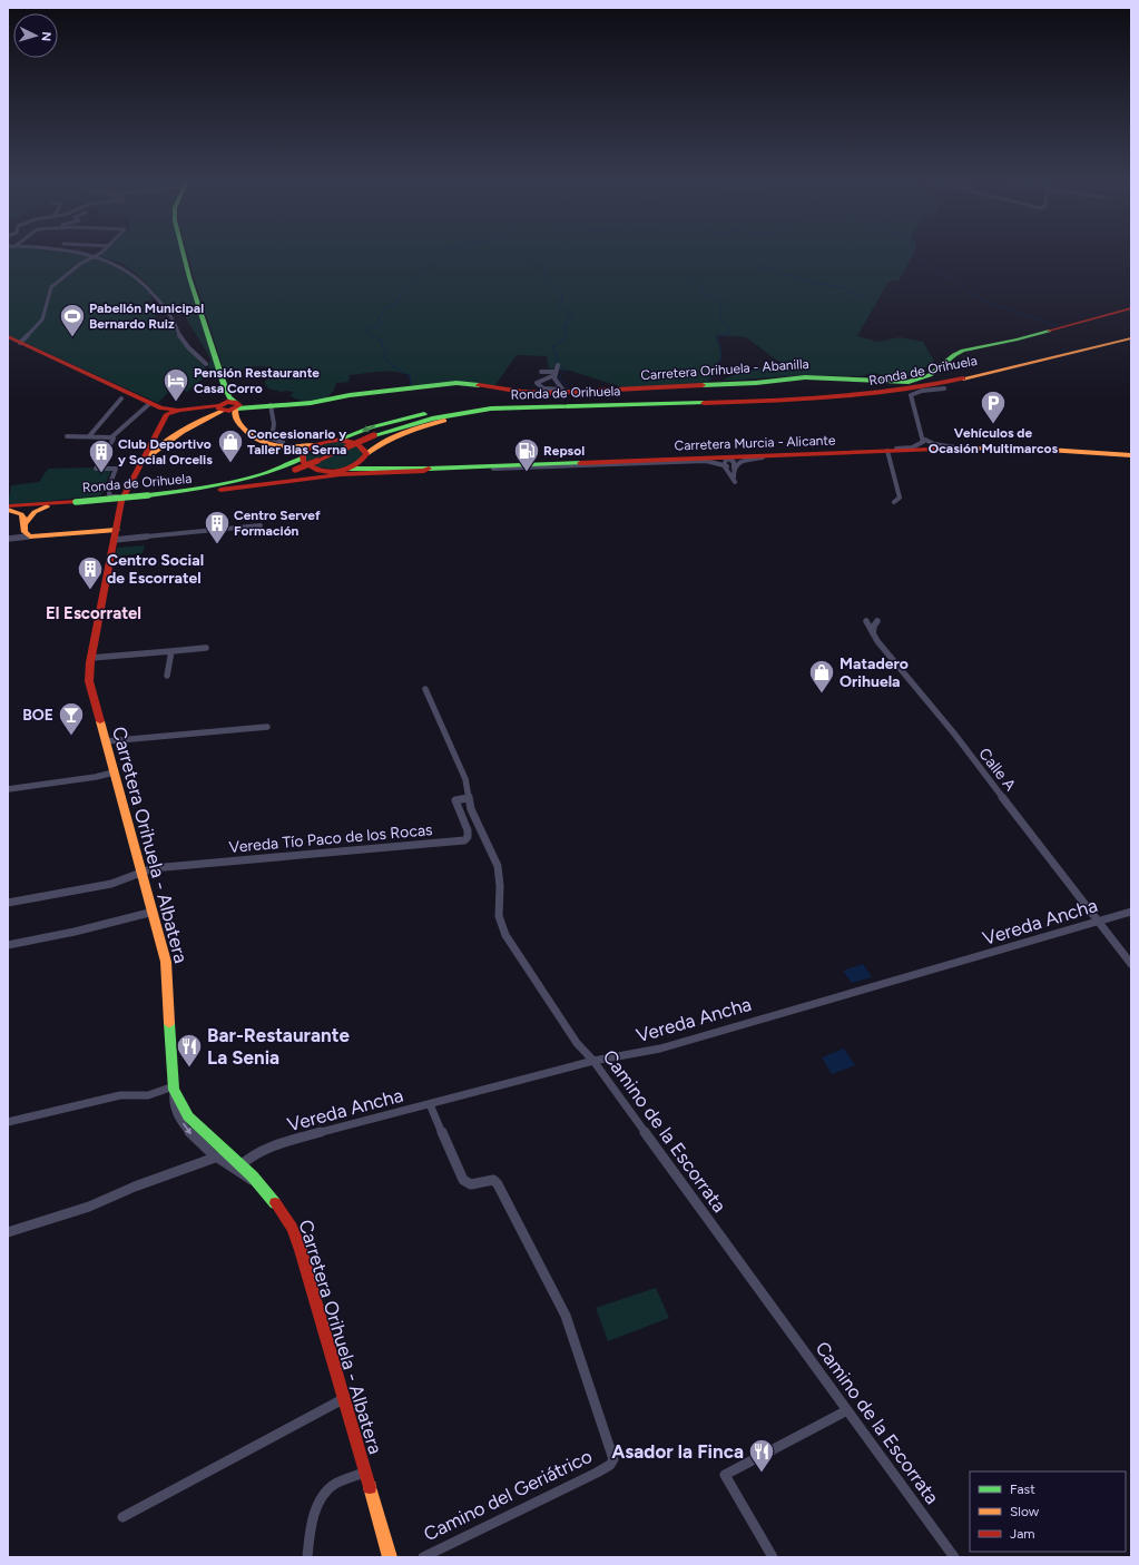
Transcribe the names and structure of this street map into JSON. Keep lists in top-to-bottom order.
{
  "streets": {
    "main road": [
      "Carretera Orihuela - Abanilla",
      "Ronda de Orihuela",
      "Carretera Murcia - Alicante",
      "Carretera Orihuela - Albatera"
    ],
    "street": [
      "Calle A",
      "Vereda Tío Paco de los Rocas",
      "Vereda Ancha",
      "Camino de la Escorrata",
      "Camino del Geriátrico"
    ]
  },
  "crossings": [
    ["Calle A", "Vereda Ancha"],
    ["Vereda Tío Paco de los Rocas", "Carretera Orihuela - Albatera"],
    ["Vereda Tío Paco de los Rocas", "Camino de la Escorrata"],
    ["Carretera Orihuela - Albatera", "Vereda Ancha"],
    ["Vereda Ancha", "Camino de la Escorrata"],
    ["Vereda Ancha", "Camino del Geriátrico"]
  ],
  "districts": ["El Escorratel"],
  "places": {
    "sports": ["Pabellón Municipal Bernardo Ruiz"],
    "hotel": ["Pensión Restaurante Casa Corro"],
    "parking": ["Vehículos de Ocasión Multimarcos"],
    "shop": ["Concesionario y Taller Blas Serna", "Matadero Orihuela"],
    "fuel station": ["Repsol"],
    "building": ["Club Deportivo y Social Orcelis", "Centro Servef Formación", "Centro Social de Escorratel"],
    "bar": ["BOE"],
    "restaurant": ["Bar-Restaurante La Senia", "Asador la Finca"]
  },
  "legend": ["Fast", "Slow", "Jam"],
  "north": "right"
}
